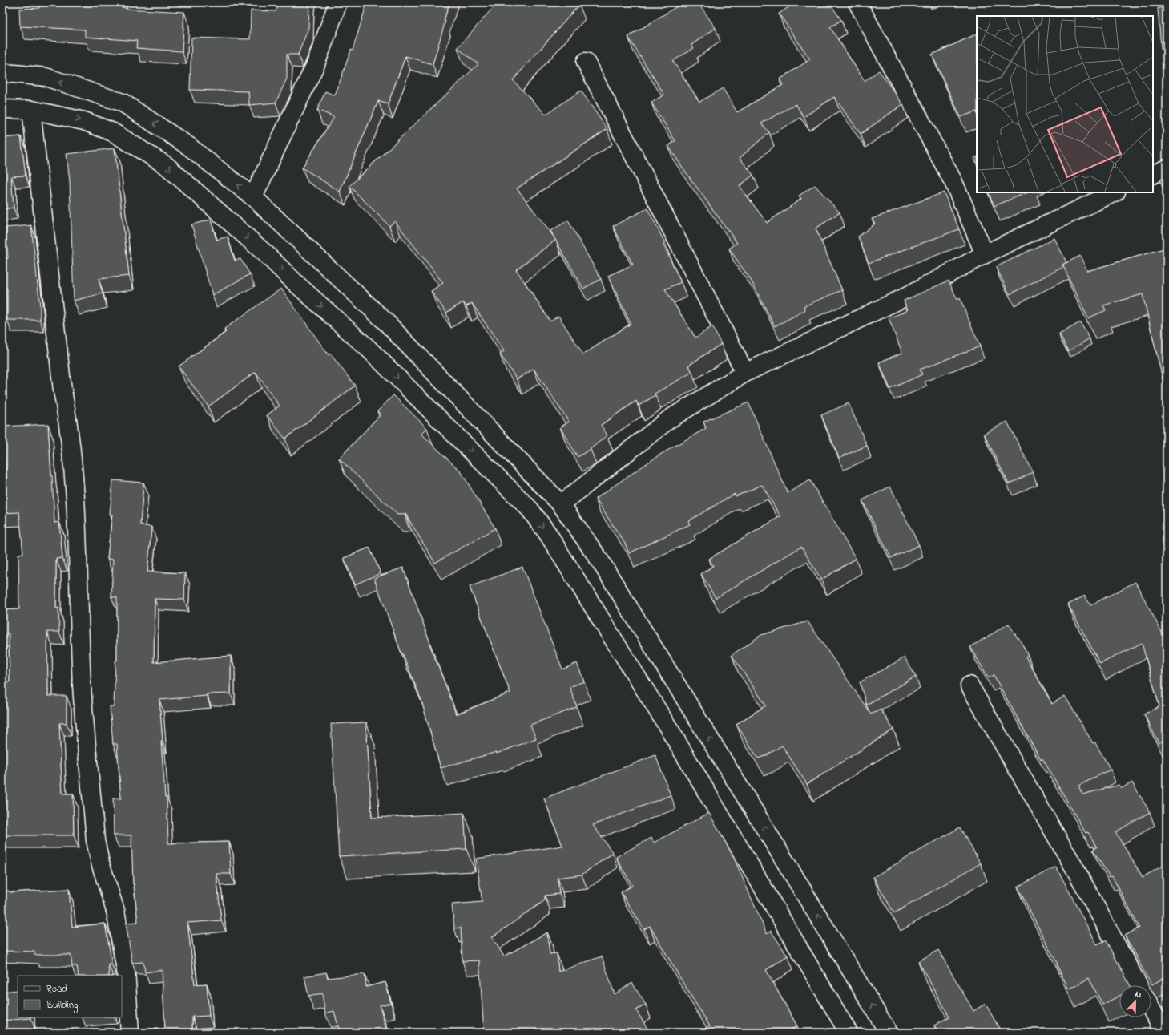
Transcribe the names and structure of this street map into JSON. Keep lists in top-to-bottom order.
{
  "legend": ["Road", "Building"],
  "north": "top right"
}
